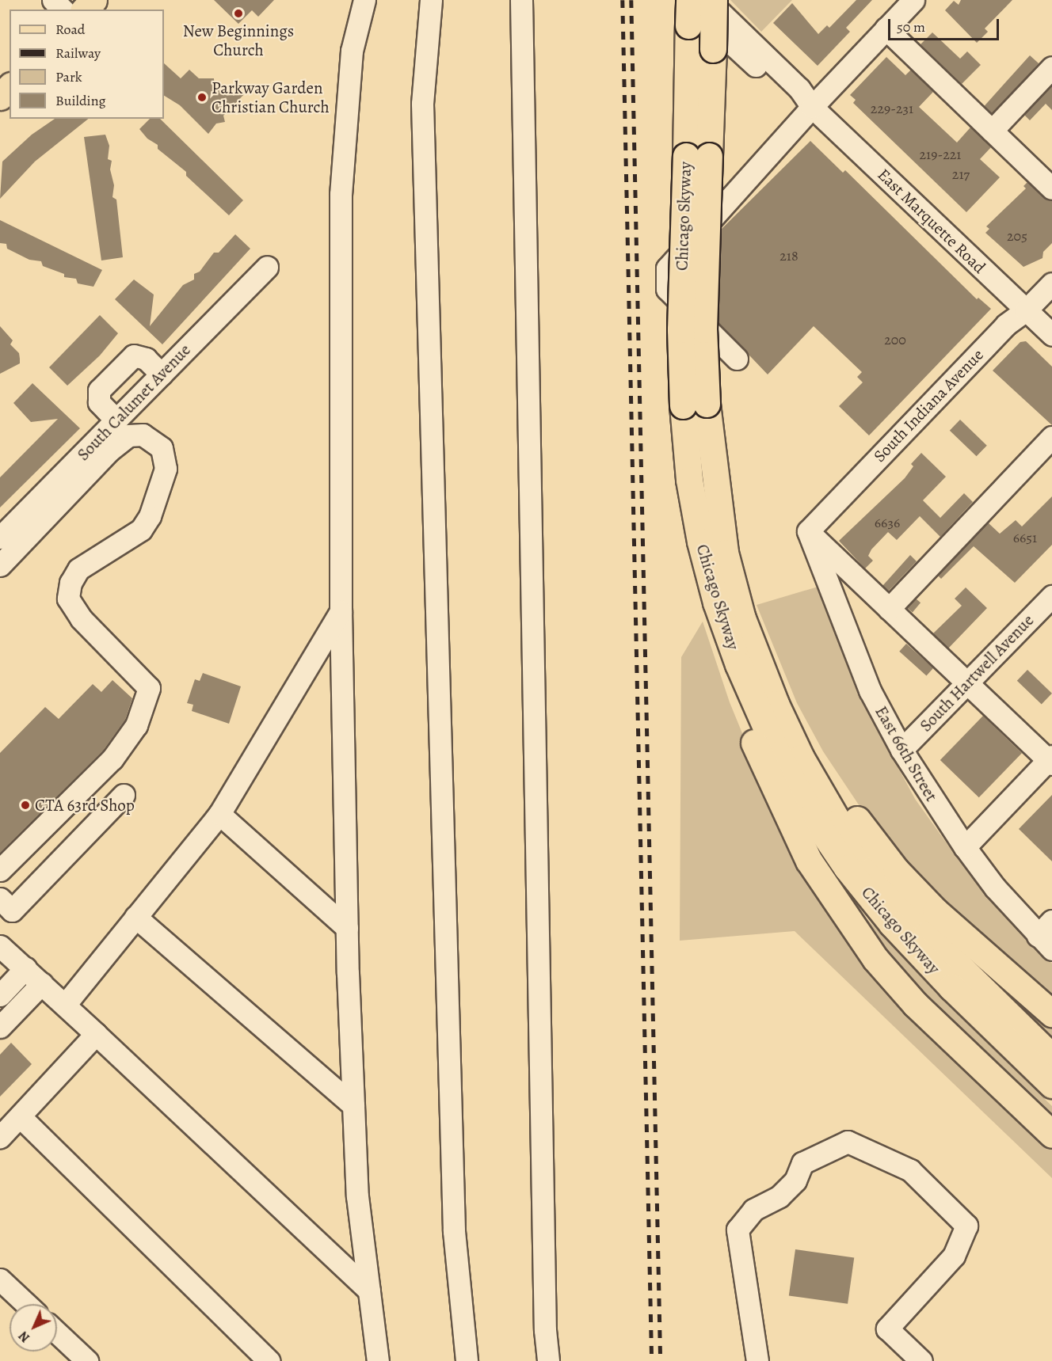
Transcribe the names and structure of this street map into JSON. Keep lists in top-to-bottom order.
{
  "streets": {
    "main road": ["Chicago Skyway"],
    "street": [
      "East Marquette Road",
      "South Calumet Avenue",
      "South Indiana Avenue",
      "South Hartwell Avenue",
      "East 66th Street"
    ]
  },
  "crossings": [
    ["East Marquette Road", "South Indiana Avenue"],
    ["South Indiana Avenue", "East 66th Street"],
    ["South Hartwell Avenue", "East 66th Street"]
  ],
  "places": ["New Beginnings Church", "Parkway Garden Christian Church", "CTA 63rd Shop"],
  "house_numbers": [
    "229-231",
    "219-221",
    "217",
    "205",
    "218",
    "200",
    "6636",
    "6651"
  ],
  "legend": [
    "Road",
    "Railway",
    "Park",
    "Building"
  ],
  "scale_bar": "50 m",
  "north": "bottom left"
}
